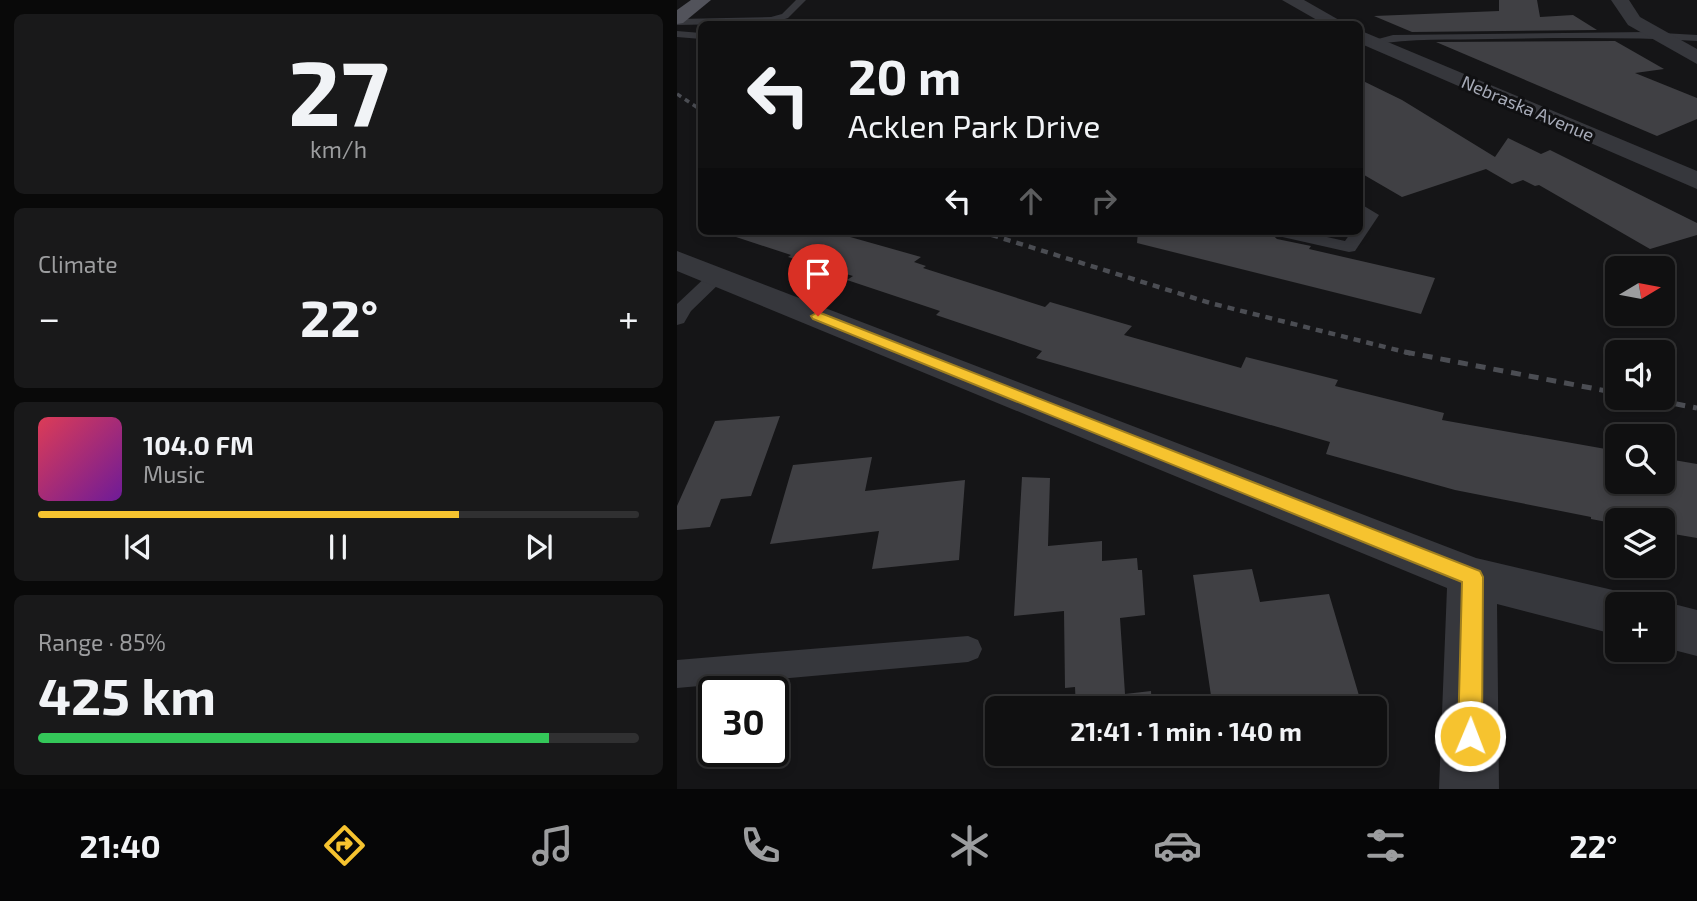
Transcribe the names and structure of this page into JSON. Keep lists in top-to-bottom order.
{
  "streets": {
    "street": ["Nebraska Avenue"]
  },
  "north": "right",
  "page": {
    "tile": [
      ["27", "km/h"],
      "Climate",
      ["Range · 85%", "425 km"]
    ],
    "turn": ["20 m", "Acklen Park Drive"],
    "map_buttons": "+",
    "heat": ["−", "22°", "+"],
    "song": ["104.0 FM", "Music"],
    "limit": "30",
    "trip": "21:41 · 1 min · 140 m",
    "tabs": ["21:40", "22°"]
  }
}
